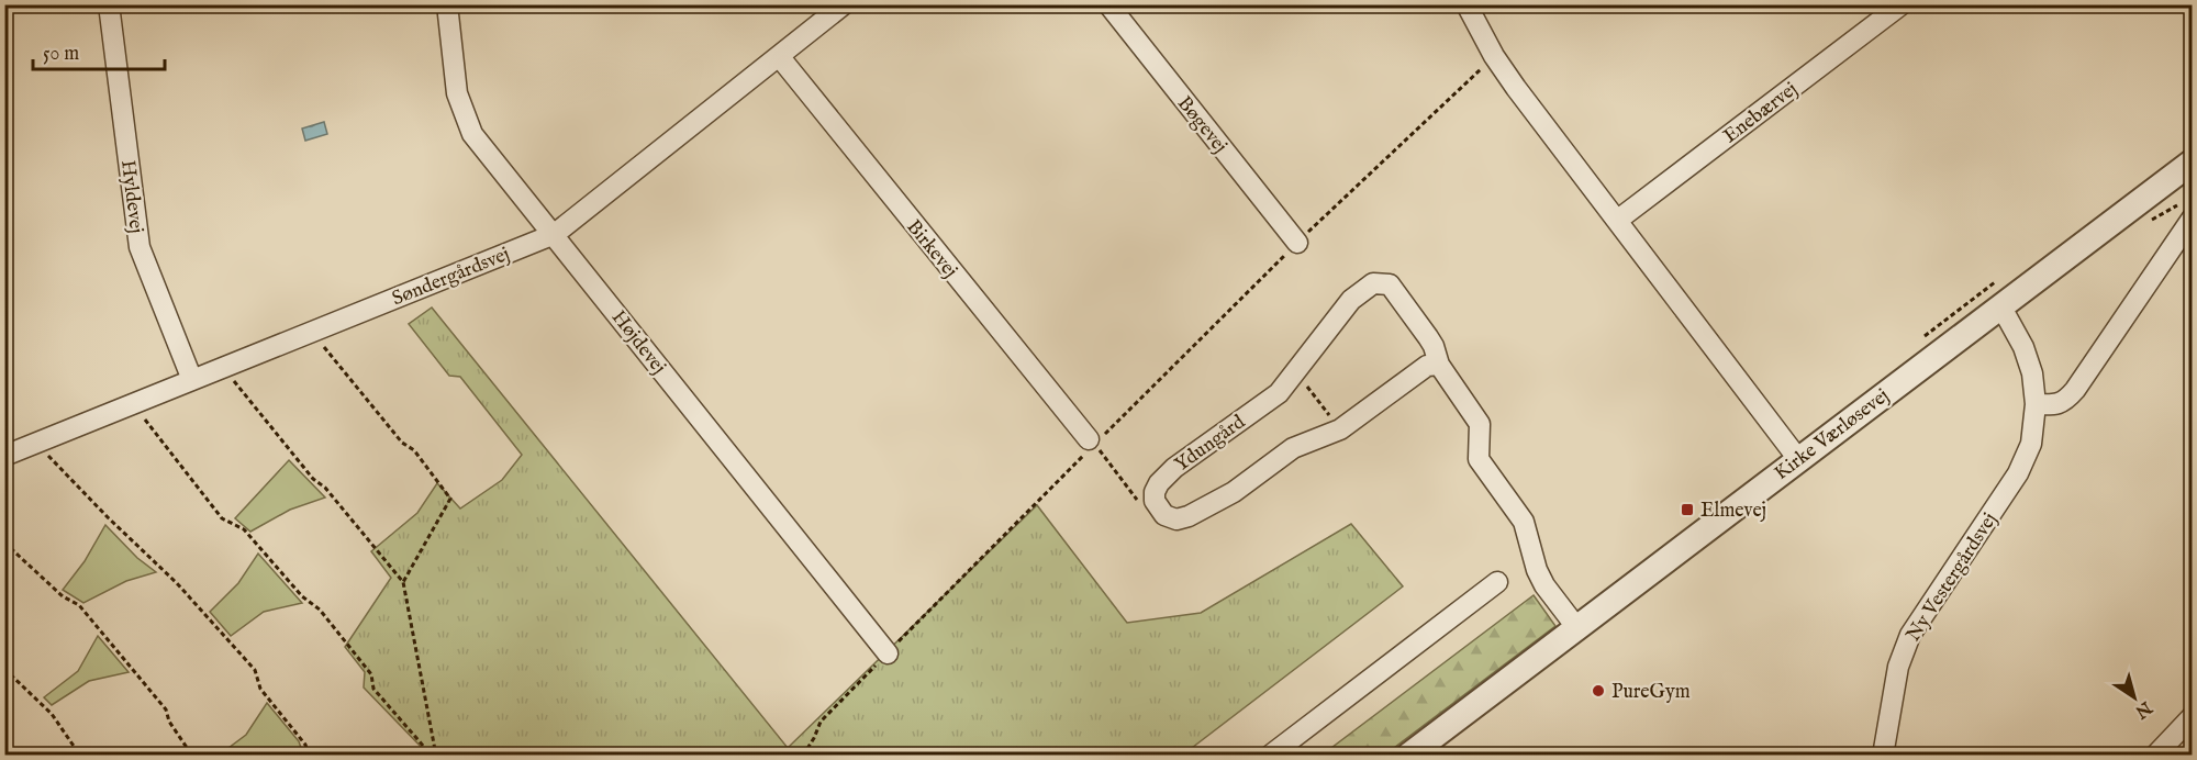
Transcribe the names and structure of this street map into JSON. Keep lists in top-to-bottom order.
{
  "streets": {
    "street": [
      "Enebærvej",
      "Bøgevej",
      "Hyldevej",
      "Birkevej",
      "Søndergårdsvej",
      "Højdevej",
      "Kirke Værløsevej",
      "Ydungård",
      "Ny Vestergårdsvej"
    ]
  },
  "crossings": [
    ["Hyldevej", "Søndergårdsvej"],
    ["Birkevej", "Søndergårdsvej"],
    ["Søndergårdsvej", "Højdevej"],
    ["Kirke Værløsevej", "Ydungård"],
    ["Kirke Værløsevej", "Ny Vestergårdsvej"]
  ],
  "places": {
    "transit": ["Elmevej"],
    "other": ["PureGym"]
  },
  "scale_bar": "50 m",
  "north": "bottom right"
}
